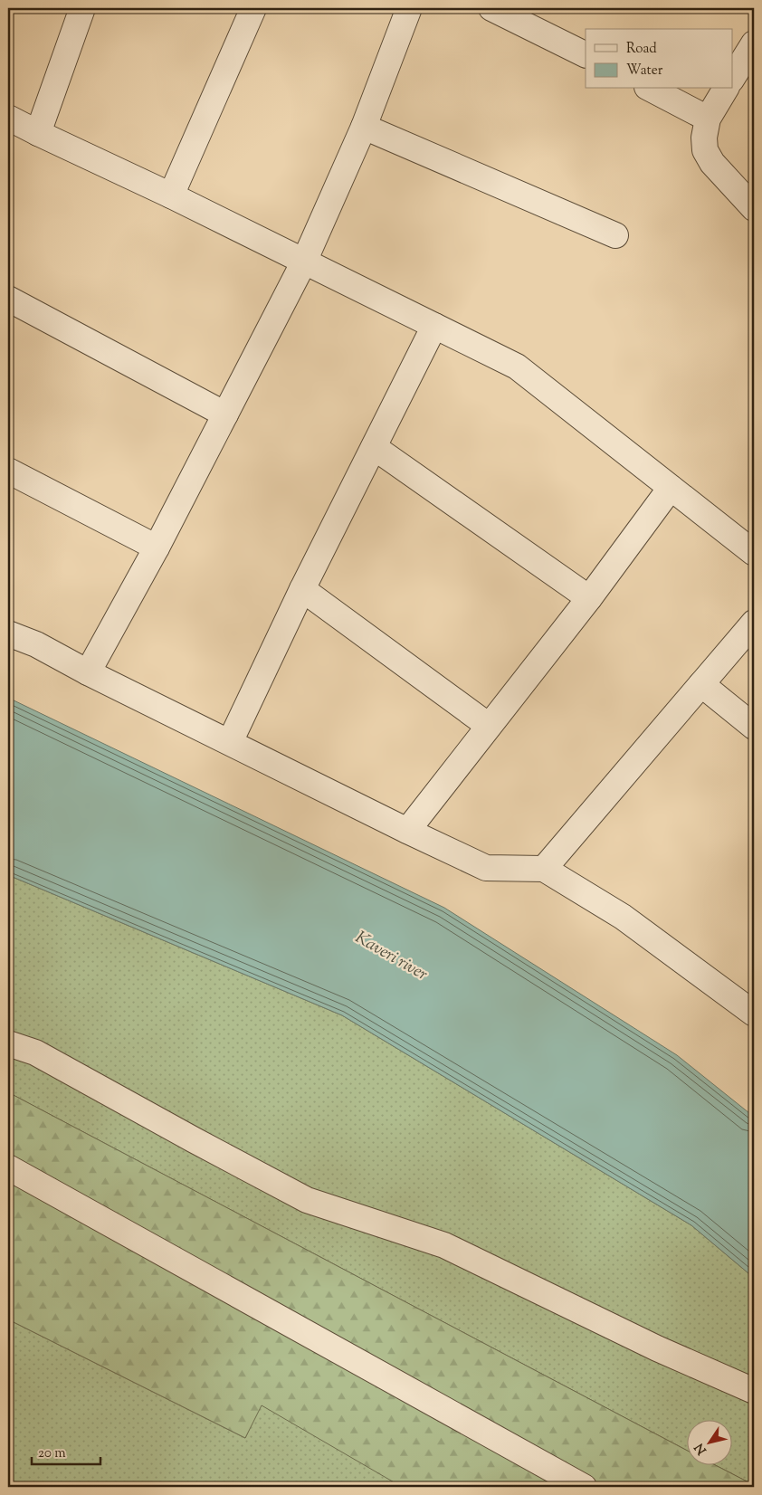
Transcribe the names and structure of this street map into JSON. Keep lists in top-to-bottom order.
{
  "water": ["Kaveri river"],
  "legend": ["Road", "Water"],
  "scale_bar": "20 m",
  "north": "bottom left"
}
